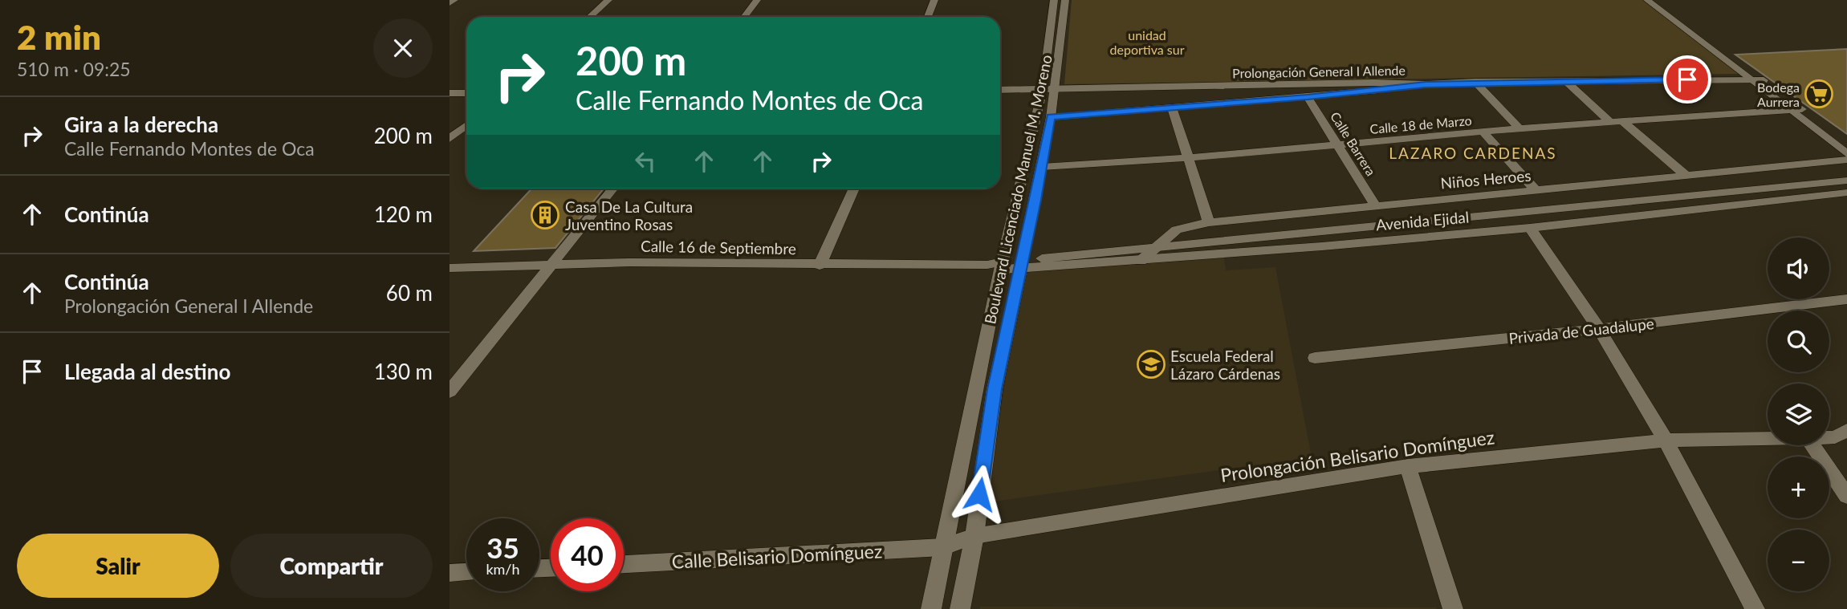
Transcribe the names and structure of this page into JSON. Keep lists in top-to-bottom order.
{
  "streets": {
    "street": [
      "Prolongación General I Allende",
      "Calle 18 de Marzo",
      "Calle Barrera",
      "Niños Heroes",
      "Boulevard Licenciado Manuel M. Moreno",
      "Avenida Ejidal",
      "Calle 16 de Septiembre",
      "Privada de Guadalupe",
      "Prolongación Belisario Domínguez",
      "Calle Belisario Domínguez"
    ]
  },
  "crossings": [
    ["Prolongación General I Allende", "Boulevard Licenciado Manuel M. Moreno"],
    ["Calle 18 de Marzo", "Calle Barrera"],
    ["Calle 18 de Marzo", "Boulevard Licenciado Manuel M. Moreno"],
    ["Calle Barrera", "Niños Heroes"],
    ["Niños Heroes", "Avenida Ejidal"],
    ["Boulevard Licenciado Manuel M. Moreno", "Avenida Ejidal"],
    ["Boulevard Licenciado Manuel M. Moreno", "Calle 16 de Septiembre"],
    ["Boulevard Licenciado Manuel M. Moreno", "Prolongación Belisario Domínguez"],
    ["Boulevard Licenciado Manuel M. Moreno", "Calle Belisario Domínguez"],
    ["Avenida Ejidal", "Calle 16 de Septiembre"],
    ["Prolongación Belisario Domínguez", "Calle Belisario Domínguez"]
  ],
  "districts": ["LAZARO CARDENAS"],
  "parks": ["unidad deportiva sur"],
  "places": {
    "supermarket": ["Bodega Aurrera"],
    "building": ["Casa De La Cultura Juventino Rosas"],
    "school or university": ["Escuela Federal Lázaro Cárdenas"]
  },
  "page": {
    "heading": ["2 min", "510 m · 09:25"],
    "turn": ["200 m", "Calle Fernando Montes de Oca"],
    "list": [
      {
        "name": "Gira a la derecha",
        "note": "Calle Fernando Montes de Oca",
        "value": "200 m"
      },
      {
        "name": "Continúa",
        "value": "120 m"
      },
      {
        "name": "Continúa",
        "note": "Prolongación General I Allende",
        "value": "60 m"
      },
      {
        "name": "Llegada al destino",
        "value": "130 m"
      }
    ],
    "map_buttons": ["+", "−"],
    "speed": "35 km/h",
    "limit": "40",
    "buttons": ["Salir", "Compartir"]
  }
}
